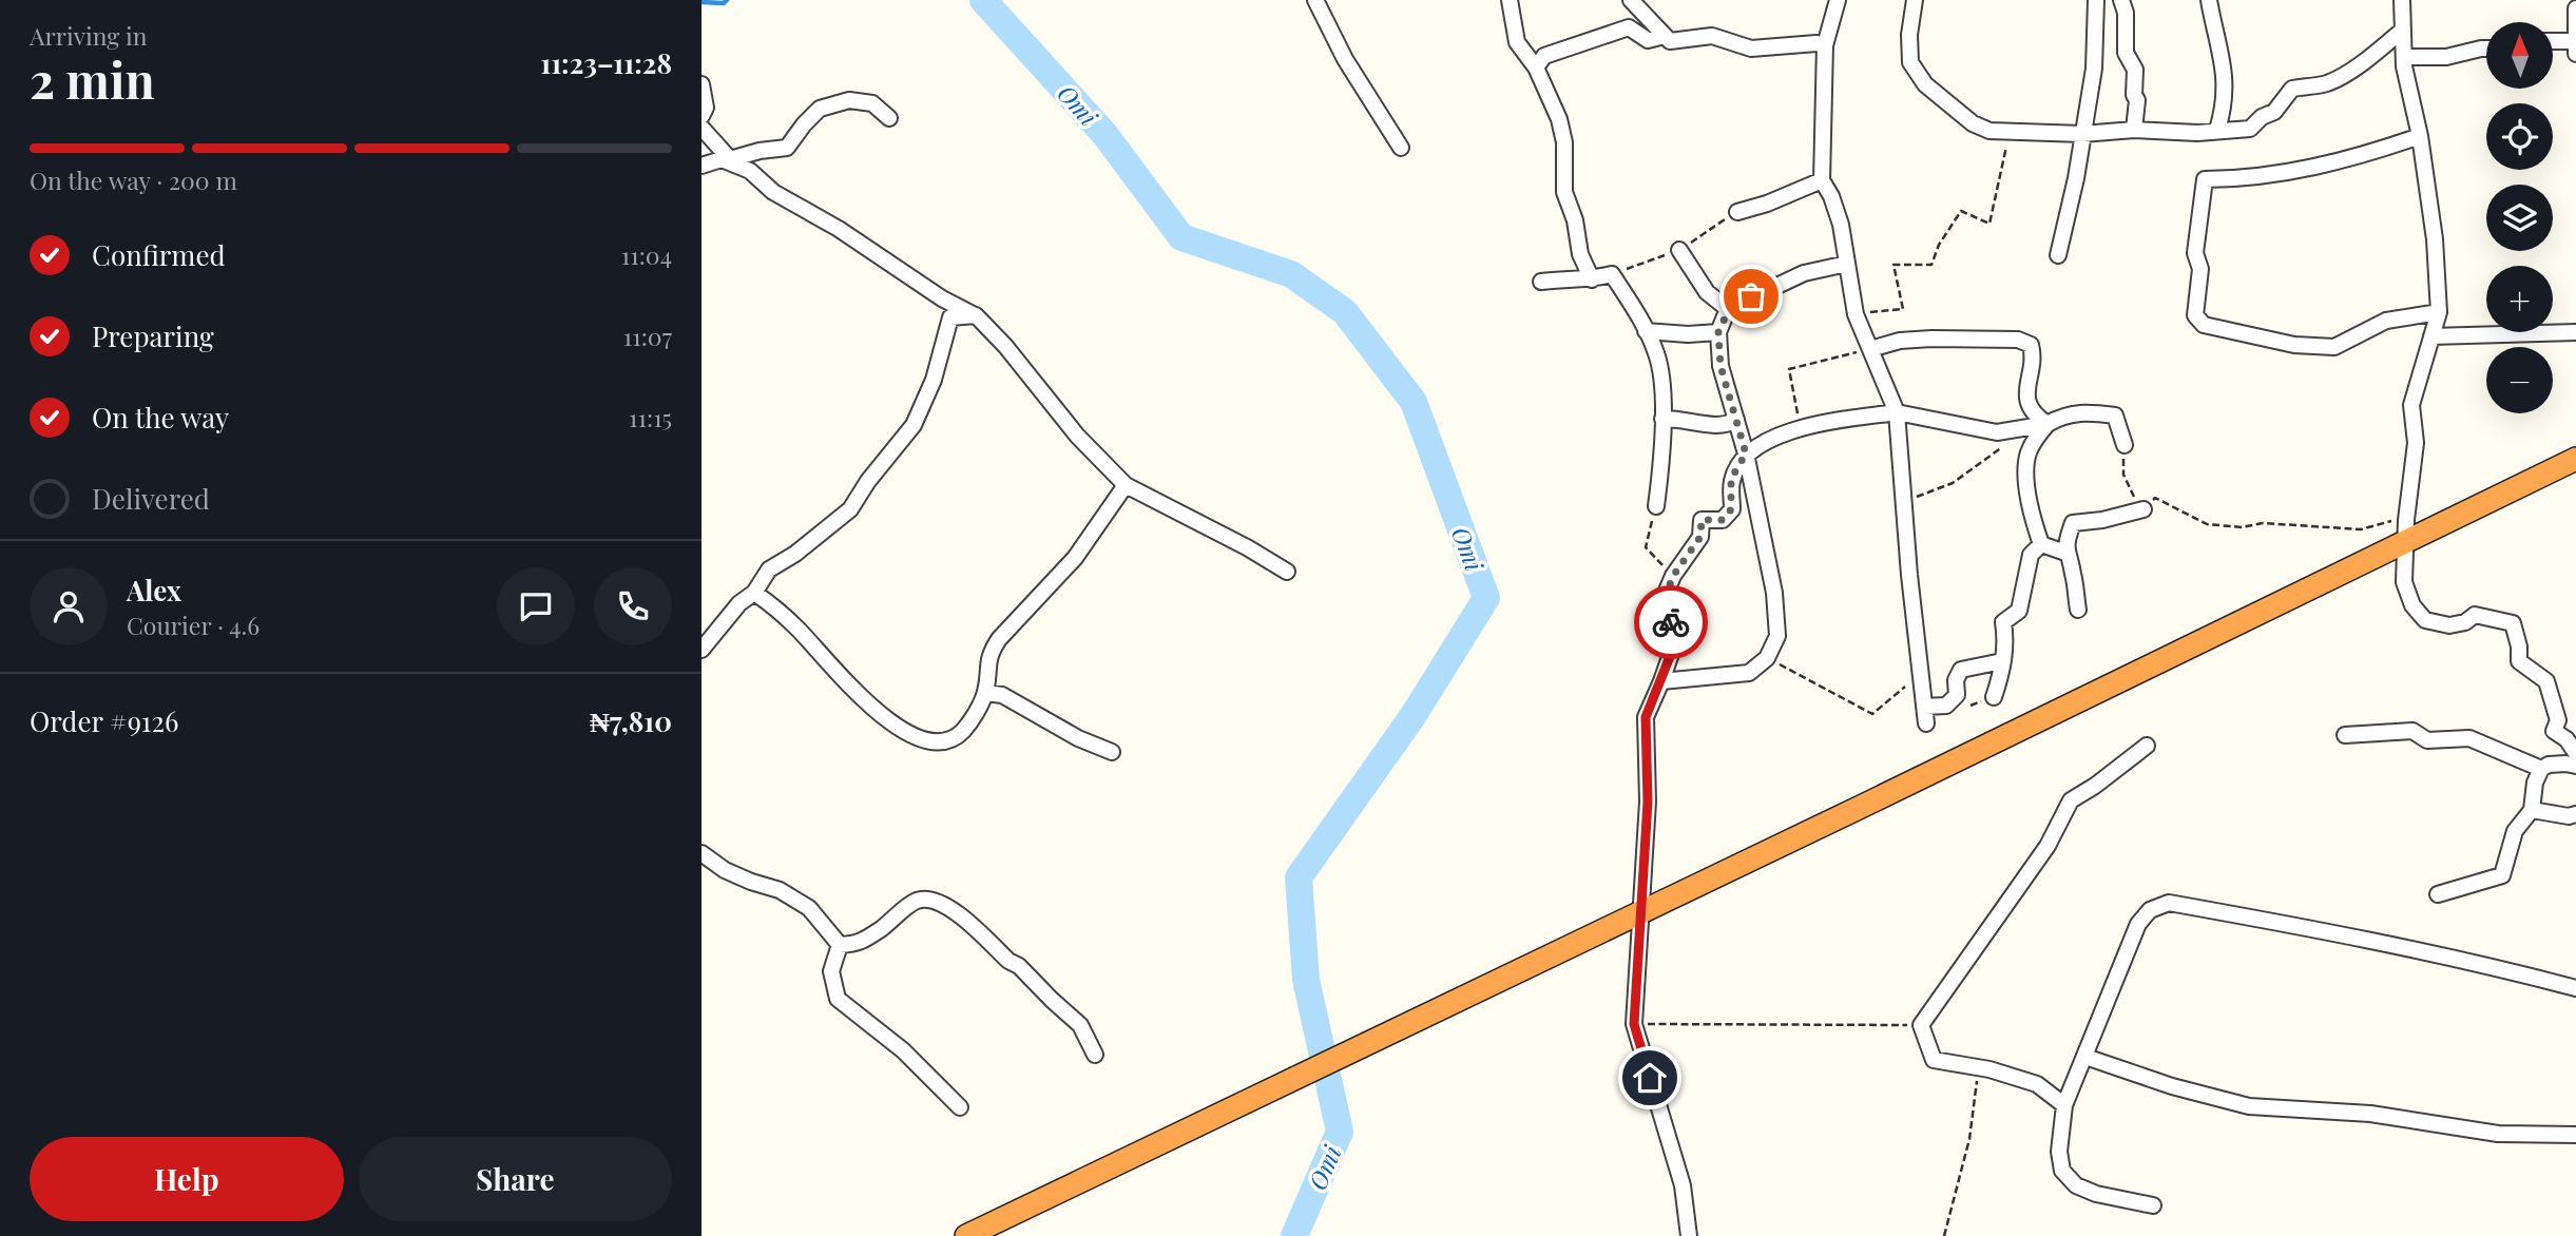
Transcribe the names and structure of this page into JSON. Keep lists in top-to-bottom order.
{
  "water": ["Omi"],
  "north": "top",
  "page": {
    "heading": ["2 min", "Arriving in", "11:23–11:28"],
    "panel": [
      "Alex",
      "Courier · 4.6",
      "Order #9126",
      "₦7,810"
    ],
    "map_buttons": ["+", "−"],
    "bar": "On the way · 200 m",
    "list": [
      ["Confirmed", "11:04"],
      ["Preparing", "11:07"],
      ["On the way", "11:15"],
      "Delivered"
    ],
    "buttons": ["Help", "Share"]
  }
}
